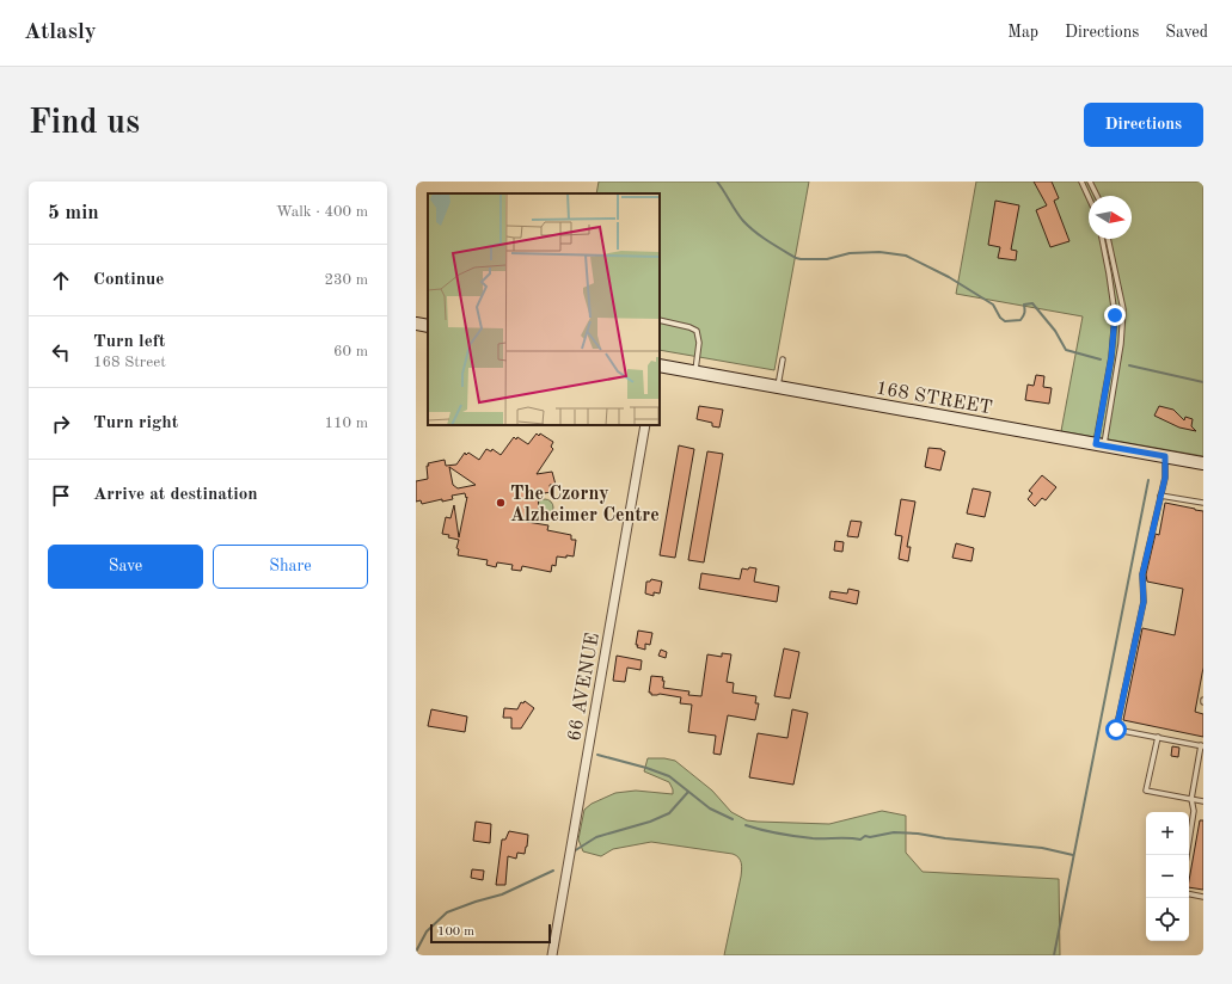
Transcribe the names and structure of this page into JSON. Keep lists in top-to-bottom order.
{
  "streets": {
    "main road": ["168 STREET"],
    "street": ["66 AVENUE"]
  },
  "places": ["The Czorny Alzheimer Centre"],
  "scale_bar": "100 m",
  "north": "right",
  "page": {
    "header": "Atlasly",
    "nav": ["Map", "Directions", "Saved"],
    "buttons": [
      "Directions",
      ["Save", "Share"]
    ],
    "title": "Find us",
    "heading": ["5 min", "Walk · 400 m"],
    "list": [
      ["Continue", "230 m"],
      ["Turn left", "168 Street", "60 m"],
      ["Turn right", "110 m"],
      "Arrive at destination"
    ],
    "map_buttons": ["+", "−"],
    "scale": "100 m"
  }
}
